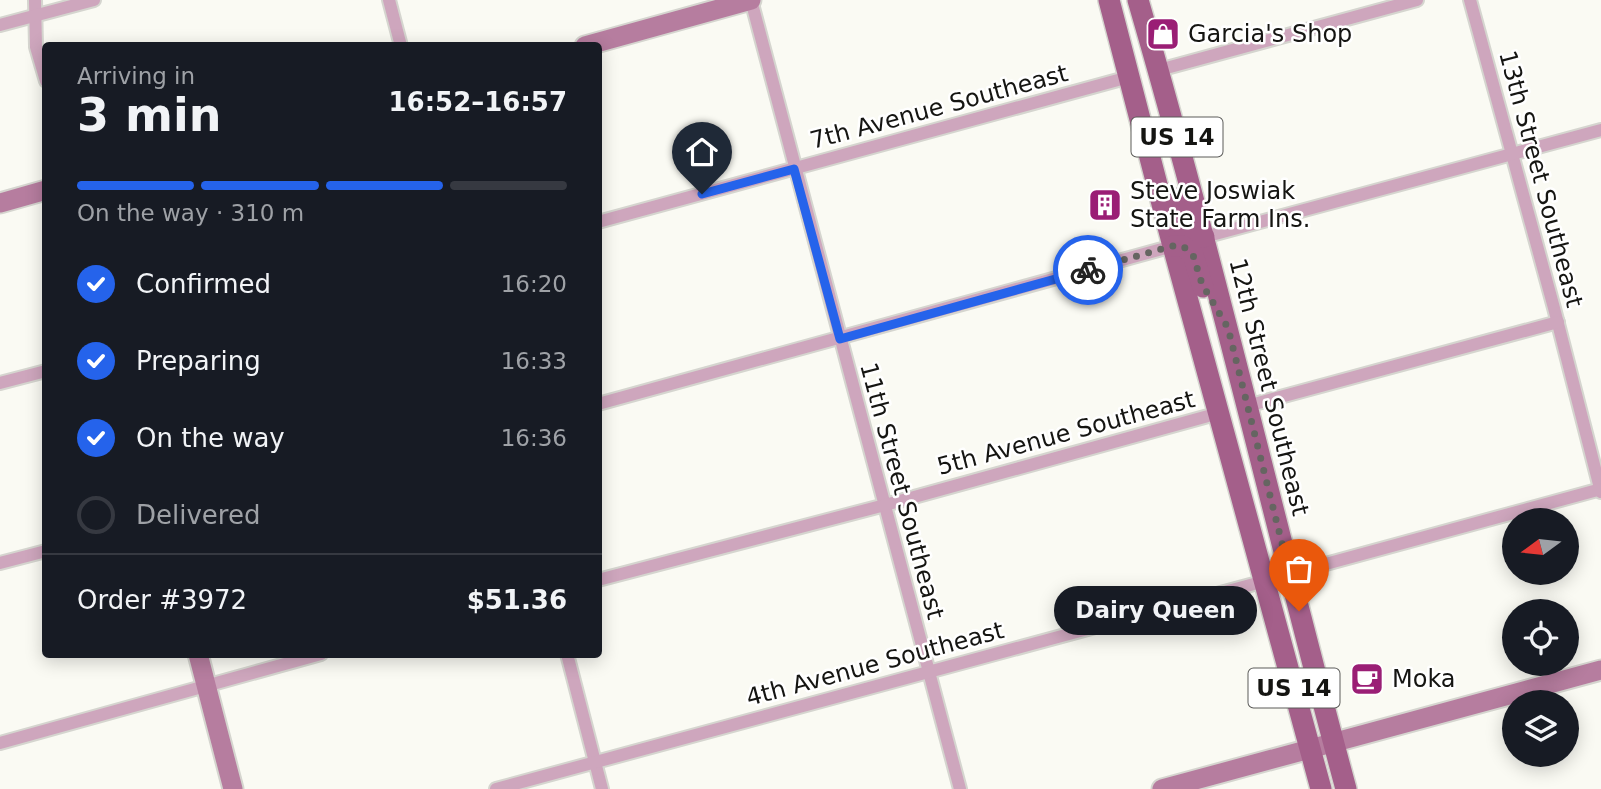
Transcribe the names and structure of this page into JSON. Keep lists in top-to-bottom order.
{
  "streets": {
    "main road": ["US 14", "12th Street Southeast"],
    "street": [
      "7th Avenue Southeast",
      "13th Street Southeast",
      "5th Avenue Southeast",
      "11th Street Southeast",
      "4th Avenue Southeast"
    ]
  },
  "crossings": [
    ["7th Avenue Southeast", "US 14"],
    ["7th Avenue Southeast", "11th Street Southeast"],
    ["US 14", "5th Avenue Southeast"],
    ["US 14", "4th Avenue Southeast"],
    ["5th Avenue Southeast", "11th Street Southeast"],
    ["11th Street Southeast", "4th Avenue Southeast"]
  ],
  "places": {
    "shop": ["Garcia's Shop"],
    "building": ["Steve Joswiak State Farm Ins."],
    "other": ["Dairy Queen"],
    "cafe": ["Moka"]
  },
  "north": "left",
  "page": {
    "heading": ["3 min", "Arriving in", "16:52–16:57"],
    "panel": ["Order #3972", "$51.36"],
    "bar": "On the way · 310 m",
    "list": [
      ["Confirmed", "16:20"],
      ["Preparing", "16:33"],
      ["On the way", "16:36"],
      "Delivered"
    ],
    "bubble": "Dairy Queen"
  }
}
